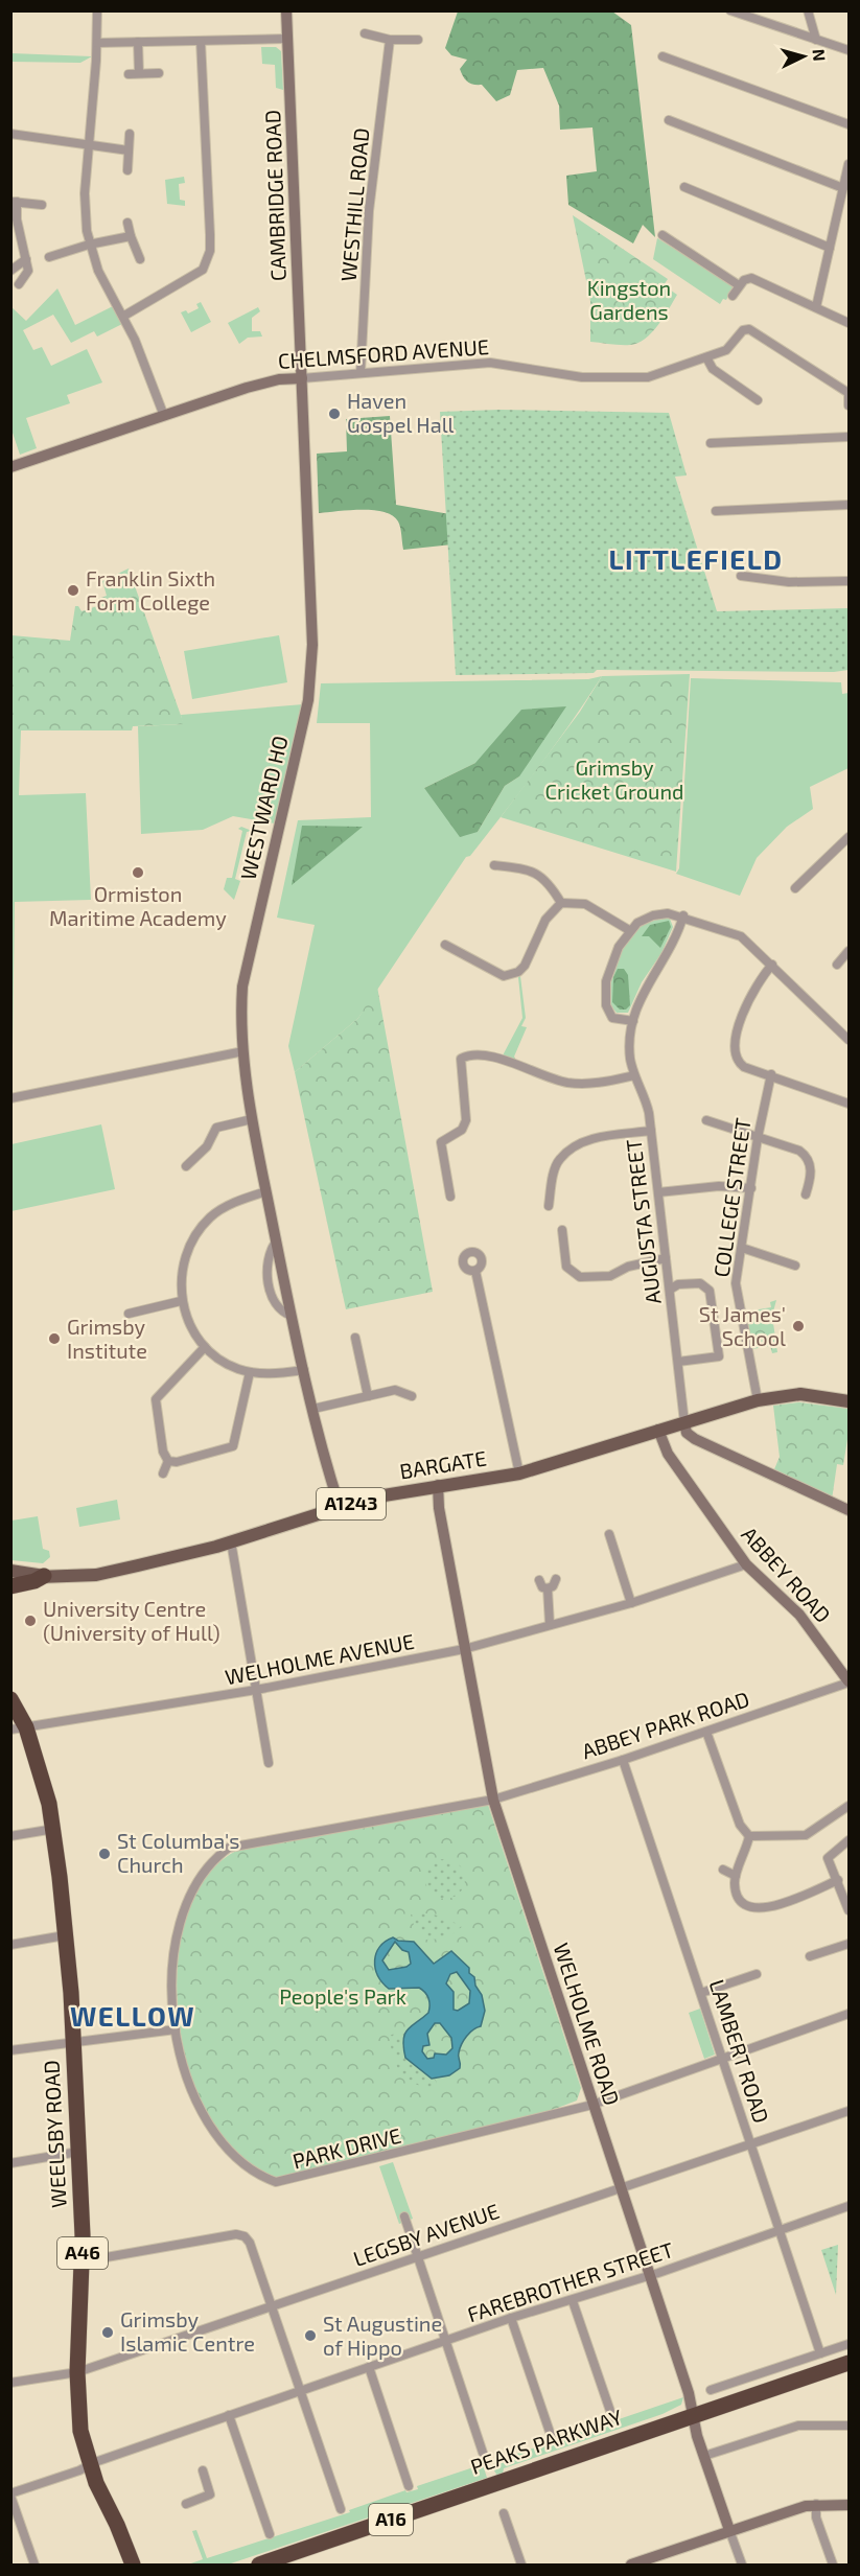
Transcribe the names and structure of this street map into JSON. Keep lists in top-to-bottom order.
{
  "streets": {
    "highway": [
      "WEELSBY ROAD",
      "A46",
      "PEAKS PARKWAY",
      "A16"
    ],
    "main road": ["BARGATE", "A1243"],
    "street": [
      "CAMBRIDGE ROAD",
      "WESTHILL ROAD",
      "CHELMSFORD AVENUE",
      "WESTWARD HO",
      "COLLEGE STREET",
      "AUGUSTA STREET",
      "ABBEY ROAD",
      "WELHOLME AVENUE",
      "ABBEY PARK ROAD",
      "WELHOLME ROAD",
      "LAMBERT ROAD",
      "PARK DRIVE",
      "LEGSBY AVENUE",
      "FAREBROTHER STREET"
    ]
  },
  "crossings": [
    ["CAMBRIDGE ROAD", "CHELMSFORD AVENUE"],
    ["CAMBRIDGE ROAD", "WESTWARD HO"],
    ["WESTHILL ROAD", "CHELMSFORD AVENUE"],
    ["CHELMSFORD AVENUE", "WESTWARD HO"],
    ["WESTWARD HO", "BARGATE"],
    ["COLLEGE STREET", "BARGATE"],
    ["AUGUSTA STREET", "BARGATE"],
    ["BARGATE", "ABBEY ROAD"],
    ["BARGATE", "WELHOLME ROAD"],
    ["ABBEY ROAD", "WELHOLME AVENUE"],
    ["ABBEY ROAD", "ABBEY PARK ROAD"],
    ["WELHOLME AVENUE", "WELHOLME ROAD"],
    ["WELHOLME AVENUE", "WEELSBY ROAD"],
    ["ABBEY PARK ROAD", "WELHOLME ROAD"],
    ["ABBEY PARK ROAD", "LAMBERT ROAD"],
    ["ABBEY PARK ROAD", "PARK DRIVE"],
    ["WELHOLME ROAD", "PARK DRIVE"],
    ["WELHOLME ROAD", "LEGSBY AVENUE"],
    ["WELHOLME ROAD", "FAREBROTHER STREET"],
    ["WELHOLME ROAD", "PEAKS PARKWAY"],
    ["LAMBERT ROAD", "PARK DRIVE"],
    ["LAMBERT ROAD", "LEGSBY AVENUE"],
    ["LAMBERT ROAD", "FAREBROTHER STREET"],
    ["WEELSBY ROAD", "LEGSBY AVENUE"],
    ["WEELSBY ROAD", "FAREBROTHER STREET"]
  ],
  "districts": ["LITTLEFIELD", "WELLOW"],
  "parks": ["Kingston Gardens", "Grimsby Cricket Ground", "People's Park"],
  "places": [
    "Haven Gospel Hall",
    "Franklin Sixth Form College",
    "Ormiston Maritime Academy",
    "St James' School",
    "Grimsby Institute",
    "University Centre (University of Hull)",
    "St Columba's Church",
    "Grimsby Islamic Centre",
    "St Augustine of Hippo"
  ],
  "north": "right"
}
